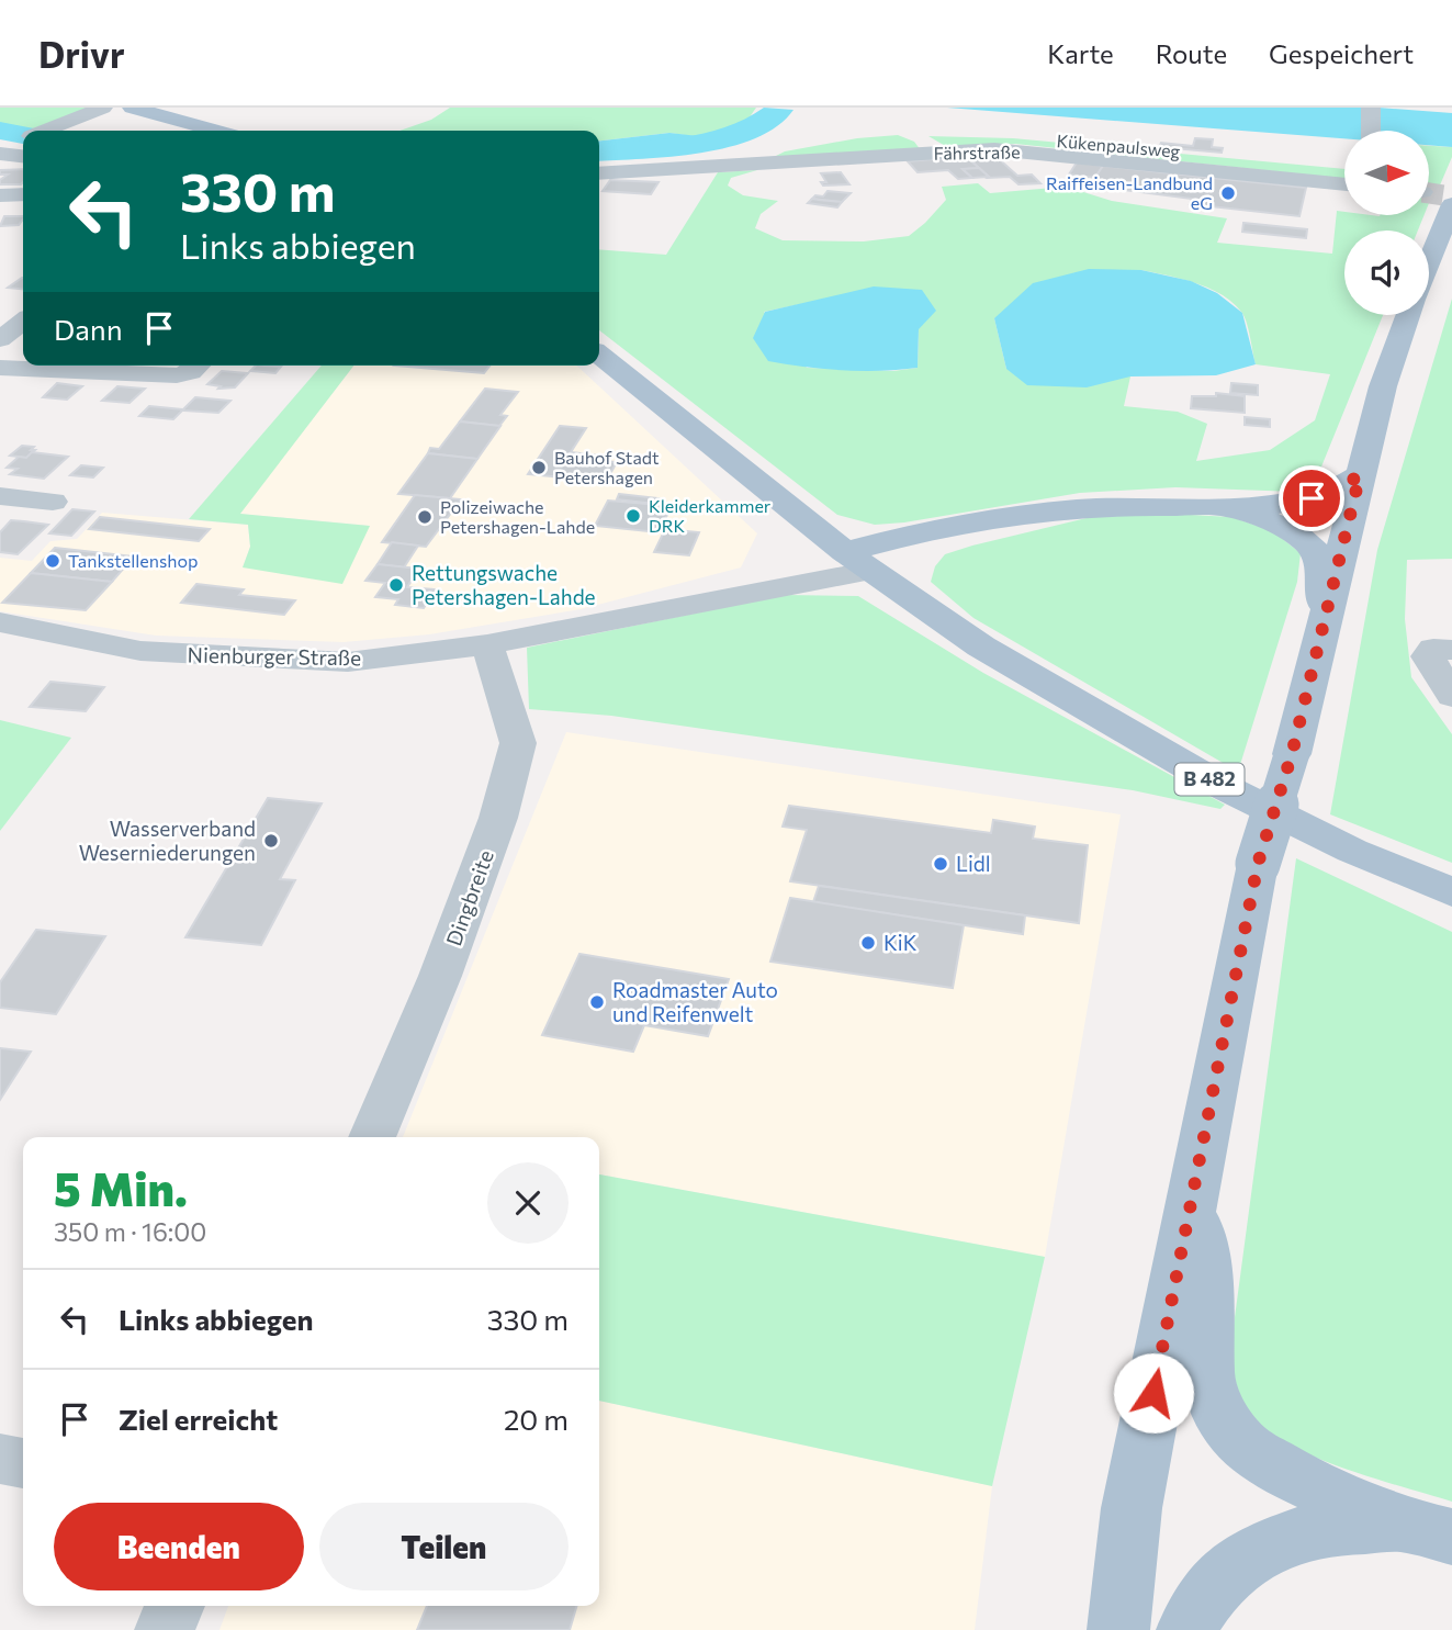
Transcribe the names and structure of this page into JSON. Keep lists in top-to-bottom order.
{
  "streets": {
    "main road": ["B 482"],
    "street": [
      "Kükenpaulsweg",
      "Fährstraße",
      "Nienburger Straße",
      "Dingbreite"
    ]
  },
  "crossings": [
    ["Nienburger Straße", "B 482"],
    ["Nienburger Straße", "Dingbreite"]
  ],
  "places": [
    "Raiffeisen-Landbund eG",
    "Bauhof Stadt Petershagen",
    "Kleiderkammer DRK",
    "Polizeiwache Petershagen-Lahde",
    "Tankstellenshop",
    "Rettungswache Petershagen-Lahde",
    "Wasserverband Weserniederungen",
    "Lidl",
    "KiK",
    "Roadmaster Auto und Reifenwelt"
  ],
  "north": "right",
  "page": {
    "header": "Drivr",
    "nav": ["Karte", "Route", "Gespeichert"],
    "turn": ["330 m", "Links abbiegen"],
    "then": "Dann",
    "heading": ["5 Min.", "350 m · 16:00"],
    "list": [
      {
        "name": "Links abbiegen",
        "value": "330 m"
      },
      {
        "name": "Ziel erreicht",
        "value": "20 m"
      }
    ],
    "buttons": ["Beenden", "Teilen"]
  }
}
